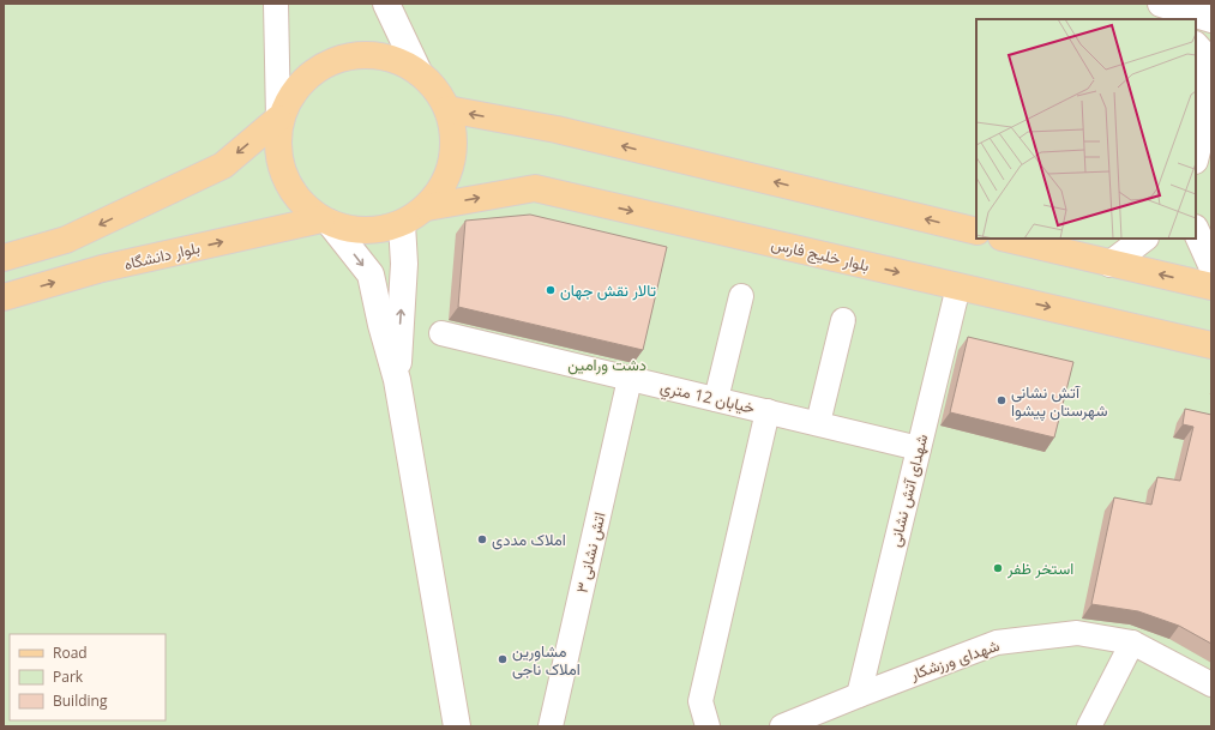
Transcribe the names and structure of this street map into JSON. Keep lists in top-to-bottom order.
{
  "streets": {
    "main road": ["بلوار خلیج فارس", "بلوار دانشگاه"],
    "street": [
      "خيابان 12 متري",
      "شهدای آتش نشانی",
      "اتش نشانی ۳",
      "شهدای ورزشکار"
    ]
  },
  "crossings": [
    ["بلوار خلیج فارس", "شهدای آتش نشانی"],
    ["خيابان 12 متري", "شهدای آتش نشانی"],
    ["خيابان 12 متري", "اتش نشانی ۳"],
    ["شهدای آتش نشانی", "شهدای ورزشکار"]
  ],
  "parks": ["دشت ورامین"],
  "places": [
    "تالار نقش جهان",
    "آتش نشانی شهرستان پیشوا",
    "املاک مددی",
    "استخر ظفر",
    "مشاورین املاک ناجی"
  ],
  "legend": ["Road", "Park", "Building"]
}
